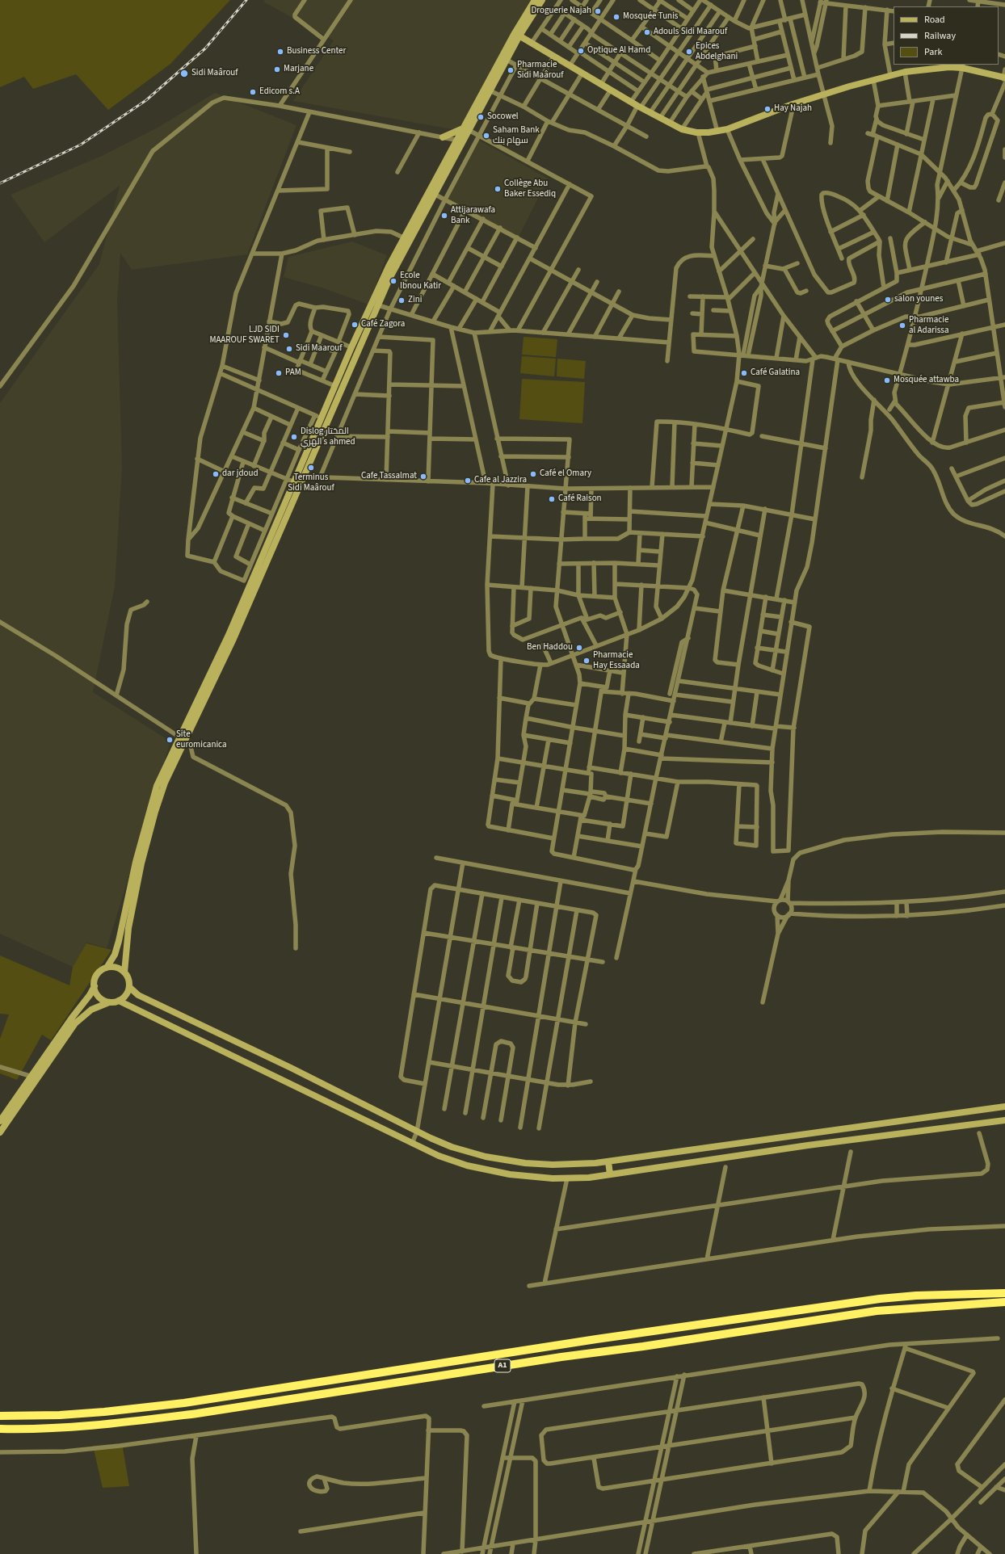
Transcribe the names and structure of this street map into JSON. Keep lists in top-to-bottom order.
{
  "streets": {
    "highway": ["A1"]
  },
  "places": [
    "Droguerie Najah",
    "Mosquée Tunis",
    "Adouls Sidi Maarouf",
    "Optique Al Hamd",
    "Business Center",
    "Epices Abdelghani",
    "Marjane",
    "Pharmacie Sidi Maârouf",
    "Sidi Maârouf",
    "Edicom s.A",
    "Hay Najah",
    "Socowel",
    "Saham Bank سهام بنك",
    "Collège Abu Baker Essediq",
    "Attijarawafa Bank",
    "Ecole Ibnou Katir",
    "salon younes",
    "Zini",
    "Café Zagora",
    "Pharmacie al Adarissa",
    "LJD SIDI MAAROUF SWARET",
    "Sidi Maarouf",
    "PAM",
    "Café Galatina",
    "Mosquée attawba",
    "Dislog المختار الهري s ahmed",
    "Terminus Sidi Maârouf",
    "dar jdoud",
    "Café el Omary",
    "Cafe Tassalmat",
    "Cafe al Jazzira",
    "Café Raison",
    "Ben Haddou",
    "Pharmacie Hay Essaada",
    "Site euromicanica"
  ],
  "legend": ["Road", "Railway", "Park"]
}
